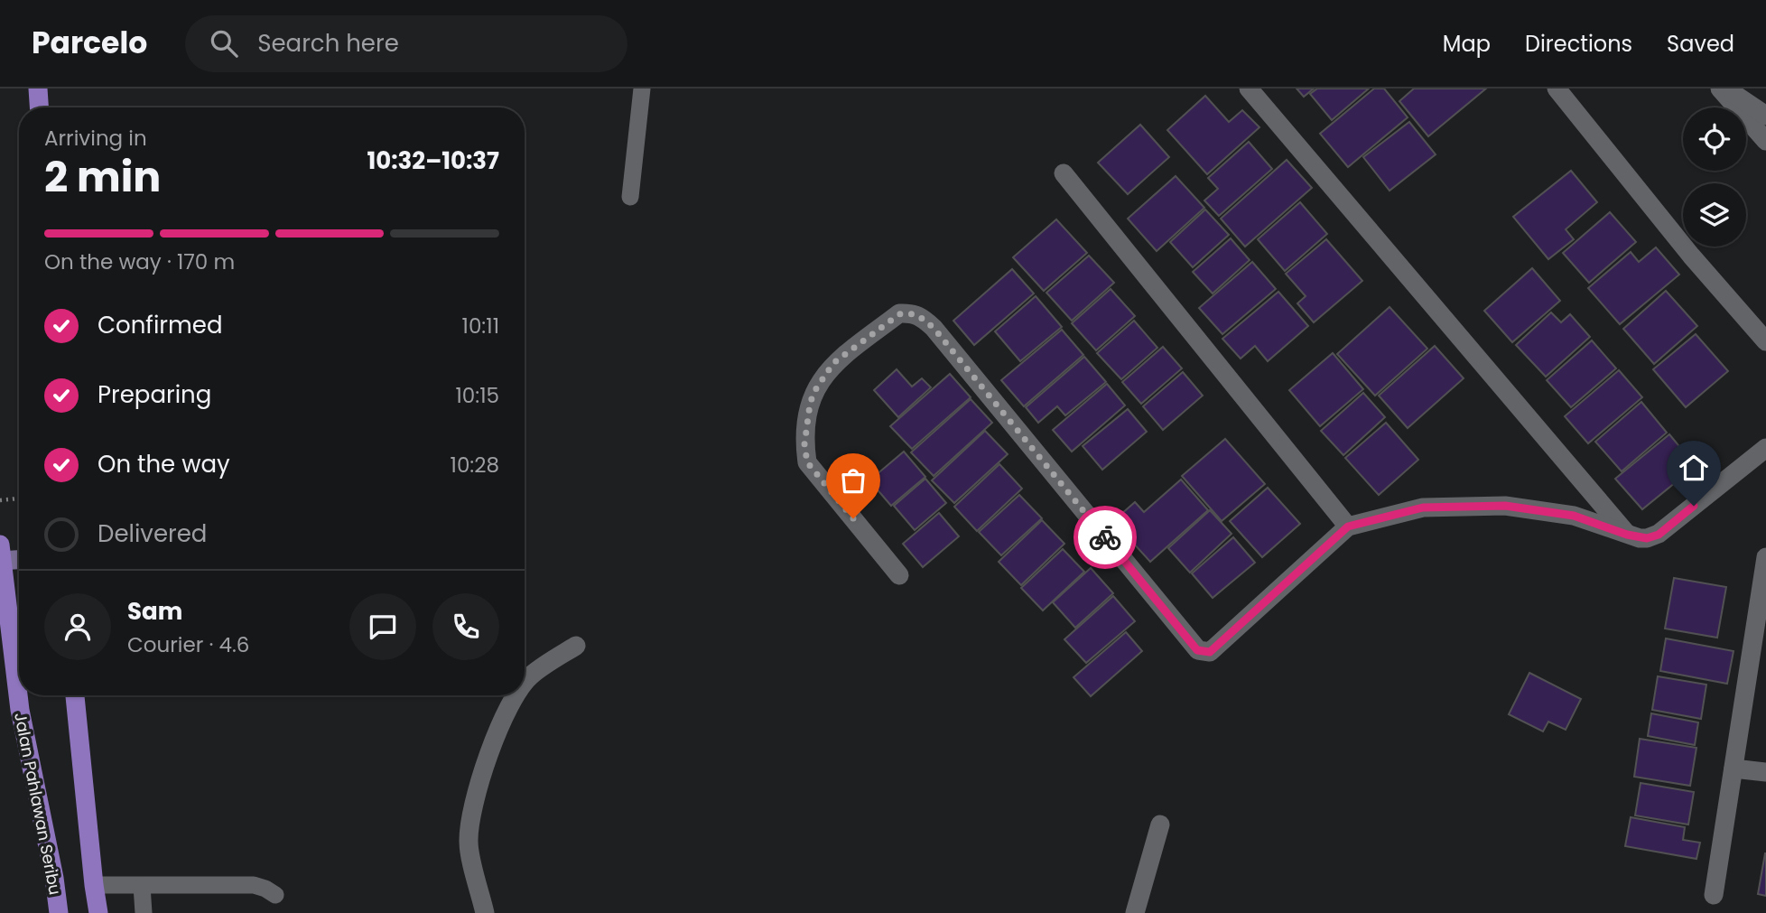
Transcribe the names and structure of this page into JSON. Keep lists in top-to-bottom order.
{
  "streets": {
    "main road": ["Jalan Pahlawan Seribu"]
  },
  "page": {
    "header": "Parcelo",
    "search": "Search here",
    "nav": ["Map", "Directions", "Saved"],
    "heading": ["2 min", "Arriving in", "10:32–10:37"],
    "panel": ["Sam", "Courier · 4.6"],
    "bar": "On the way · 170 m",
    "list": [
      ["Confirmed", "10:11"],
      ["Preparing", "10:15"],
      ["On the way", "10:28"],
      "Delivered"
    ]
  }
}
